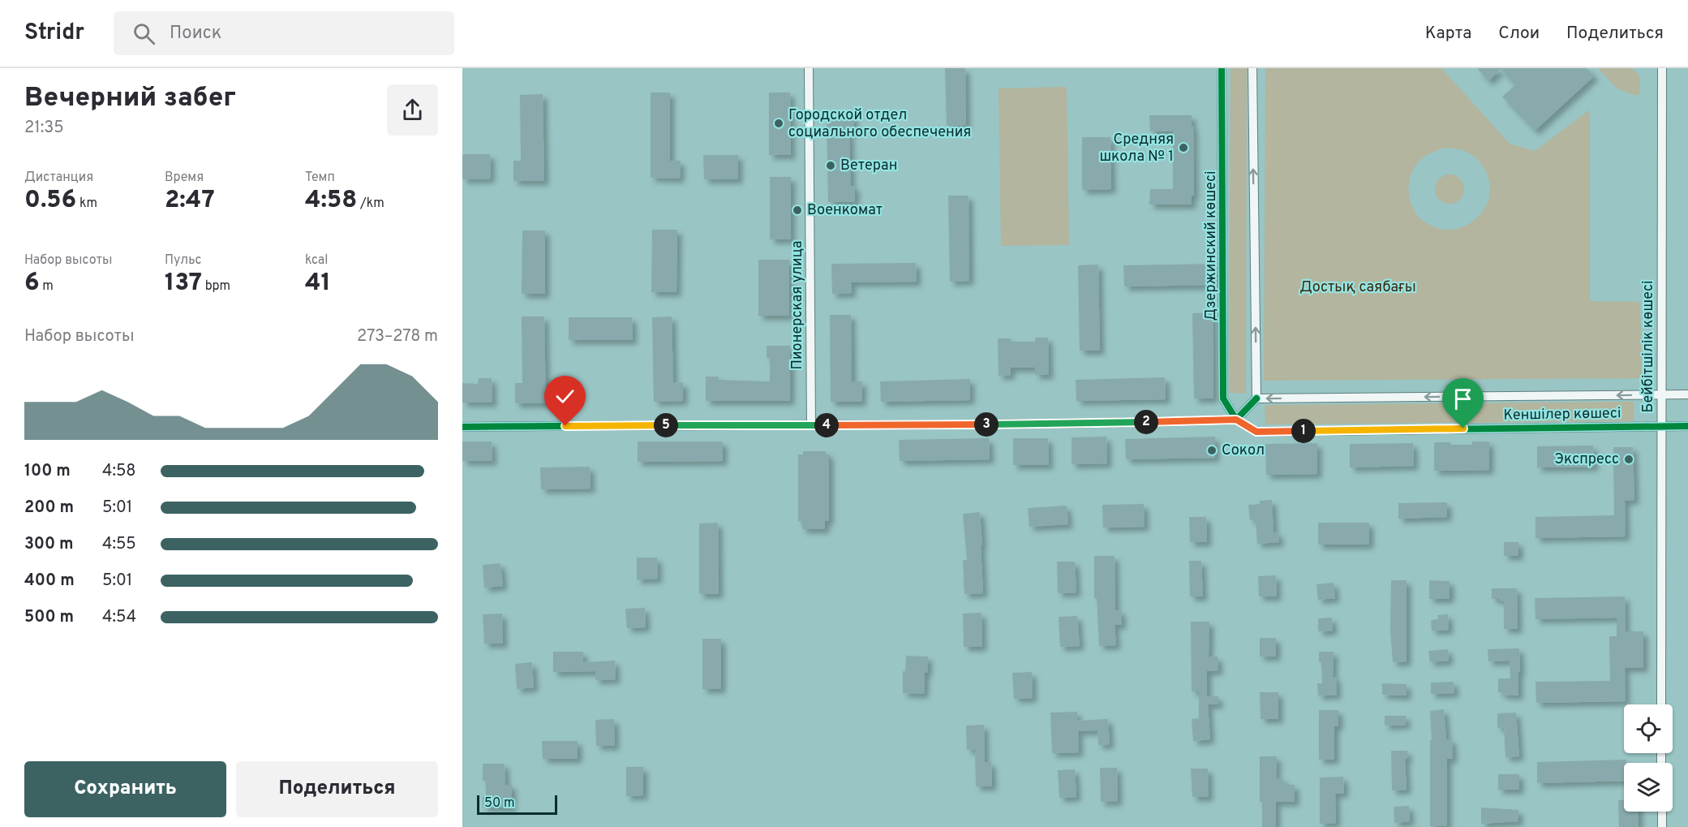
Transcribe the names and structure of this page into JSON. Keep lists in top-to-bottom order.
{
  "streets": {
    "street": [
      "Дзержинский көшесі",
      "Пионерская улица",
      "Бейбітшілік көшесі",
      "Кеншілер көшесі"
    ]
  },
  "crossings": [
    ["Дзержинский көшесі", "Кеншілер көшесі"],
    ["Бейбітшілік көшесі", "Кеншілер көшесі"]
  ],
  "parks": ["Достық саябағы"],
  "places": [
    "Городской отдел социального обеспечения",
    "Средняя школа № 1",
    "Ветеран",
    "Военкомат",
    "Сокол",
    "Экспресс"
  ],
  "scale_bar": "50 m",
  "page": {
    "header": "Stridr",
    "search": "Поиск",
    "nav": ["Карта", "Слои", "Поделиться"],
    "heading": ["Вечерний забег", "21:35"],
    "stats": [
      ["Дистанция", "0.56 km"],
      ["Время", "2:47"],
      ["Темп", "4:58 /km"],
      ["Набор высоты", "6 m"],
      ["Пульс", "137 bpm"],
      ["kcal", "41"]
    ],
    "chart": ["Набор высоты", "273–278 m"],
    "pins": [
      "2",
      "3",
      "4",
      "5",
      "1"
    ],
    "list": [
      {
        "name": "100 m",
        "note": "4:58"
      },
      {
        "name": "200 m",
        "note": "5:01"
      },
      {
        "name": "300 m",
        "note": "4:55"
      },
      {
        "name": "400 m",
        "note": "5:01"
      },
      {
        "name": "500 m",
        "note": "4:54"
      }
    ],
    "buttons": ["Сохранить", "Поделиться"],
    "scale": "50 m"
  }
}
